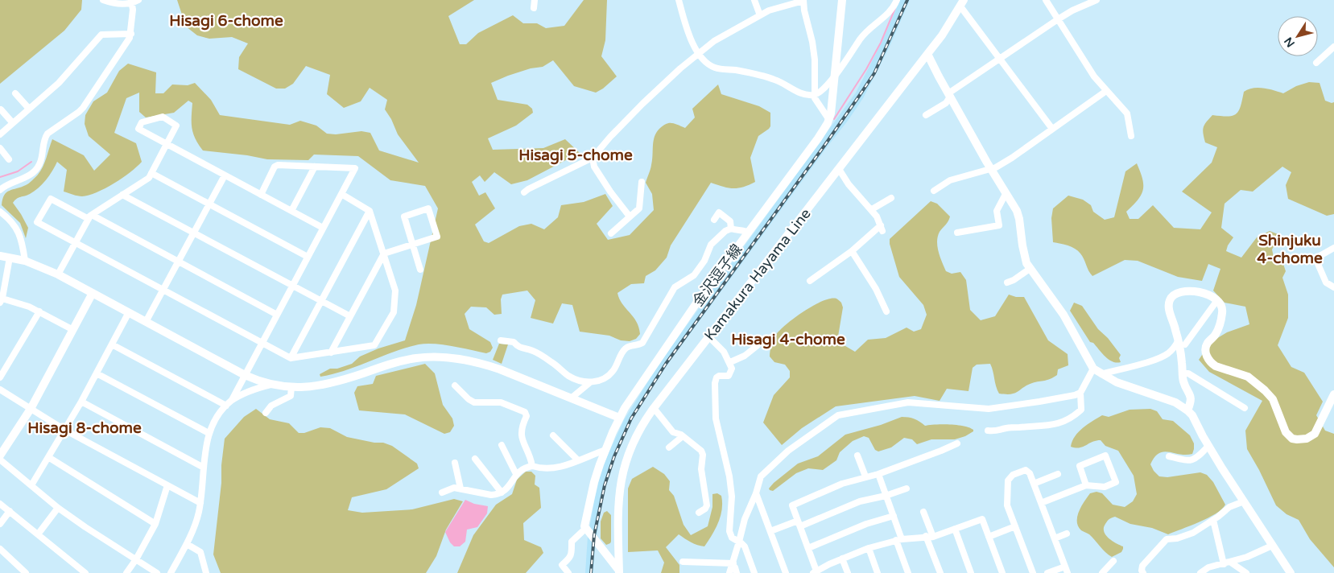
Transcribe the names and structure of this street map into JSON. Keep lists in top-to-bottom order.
{
  "streets": {
    "street": ["Kamakura Hayama Line", "金沢逗子線"]
  },
  "districts": [
    "Hisagi 6-chome",
    "Hisagi 5-chome",
    "Shinjuku 4-chome",
    "Hisagi 4-chome",
    "Hisagi 8-chome"
  ],
  "north": "bottom left"
}
